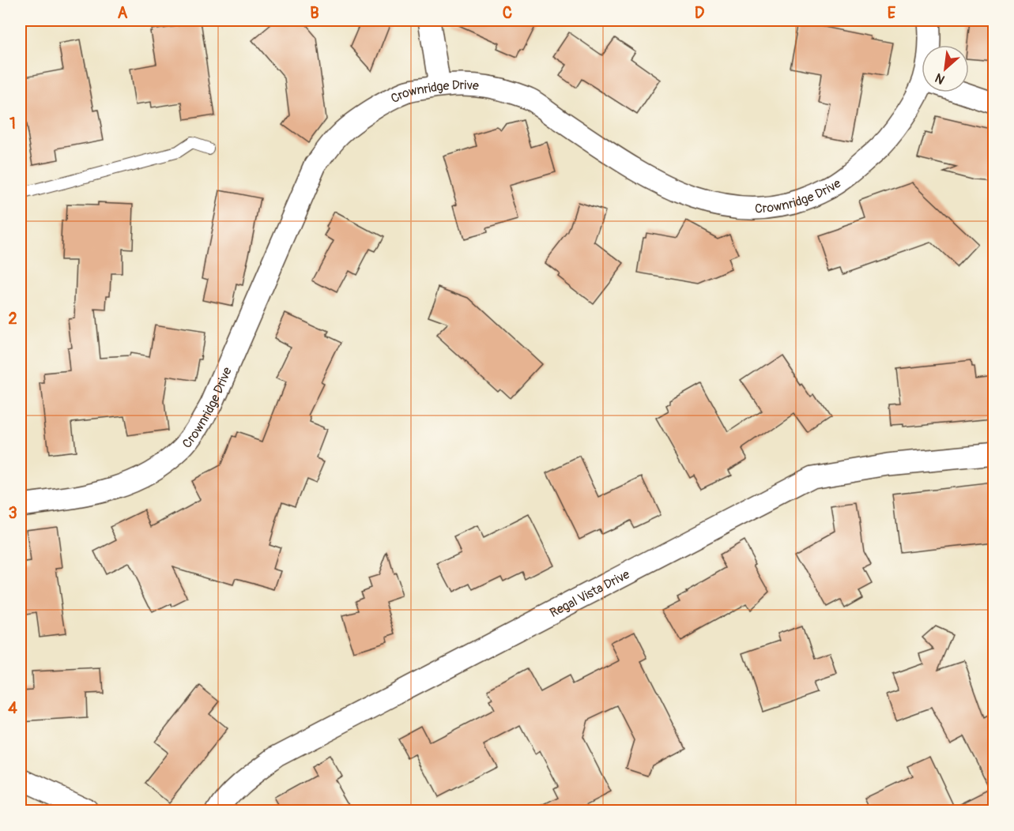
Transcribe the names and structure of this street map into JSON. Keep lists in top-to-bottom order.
{
  "streets": {
    "street": ["Crownridge Drive", "Regal Vista Drive"]
  },
  "north": "bottom left",
  "grid": {
    "columns": [
      "A",
      "B",
      "C",
      "D",
      "E"
    ],
    "rows": [
      "1",
      "2",
      "3",
      "4"
    ]
  }
}
